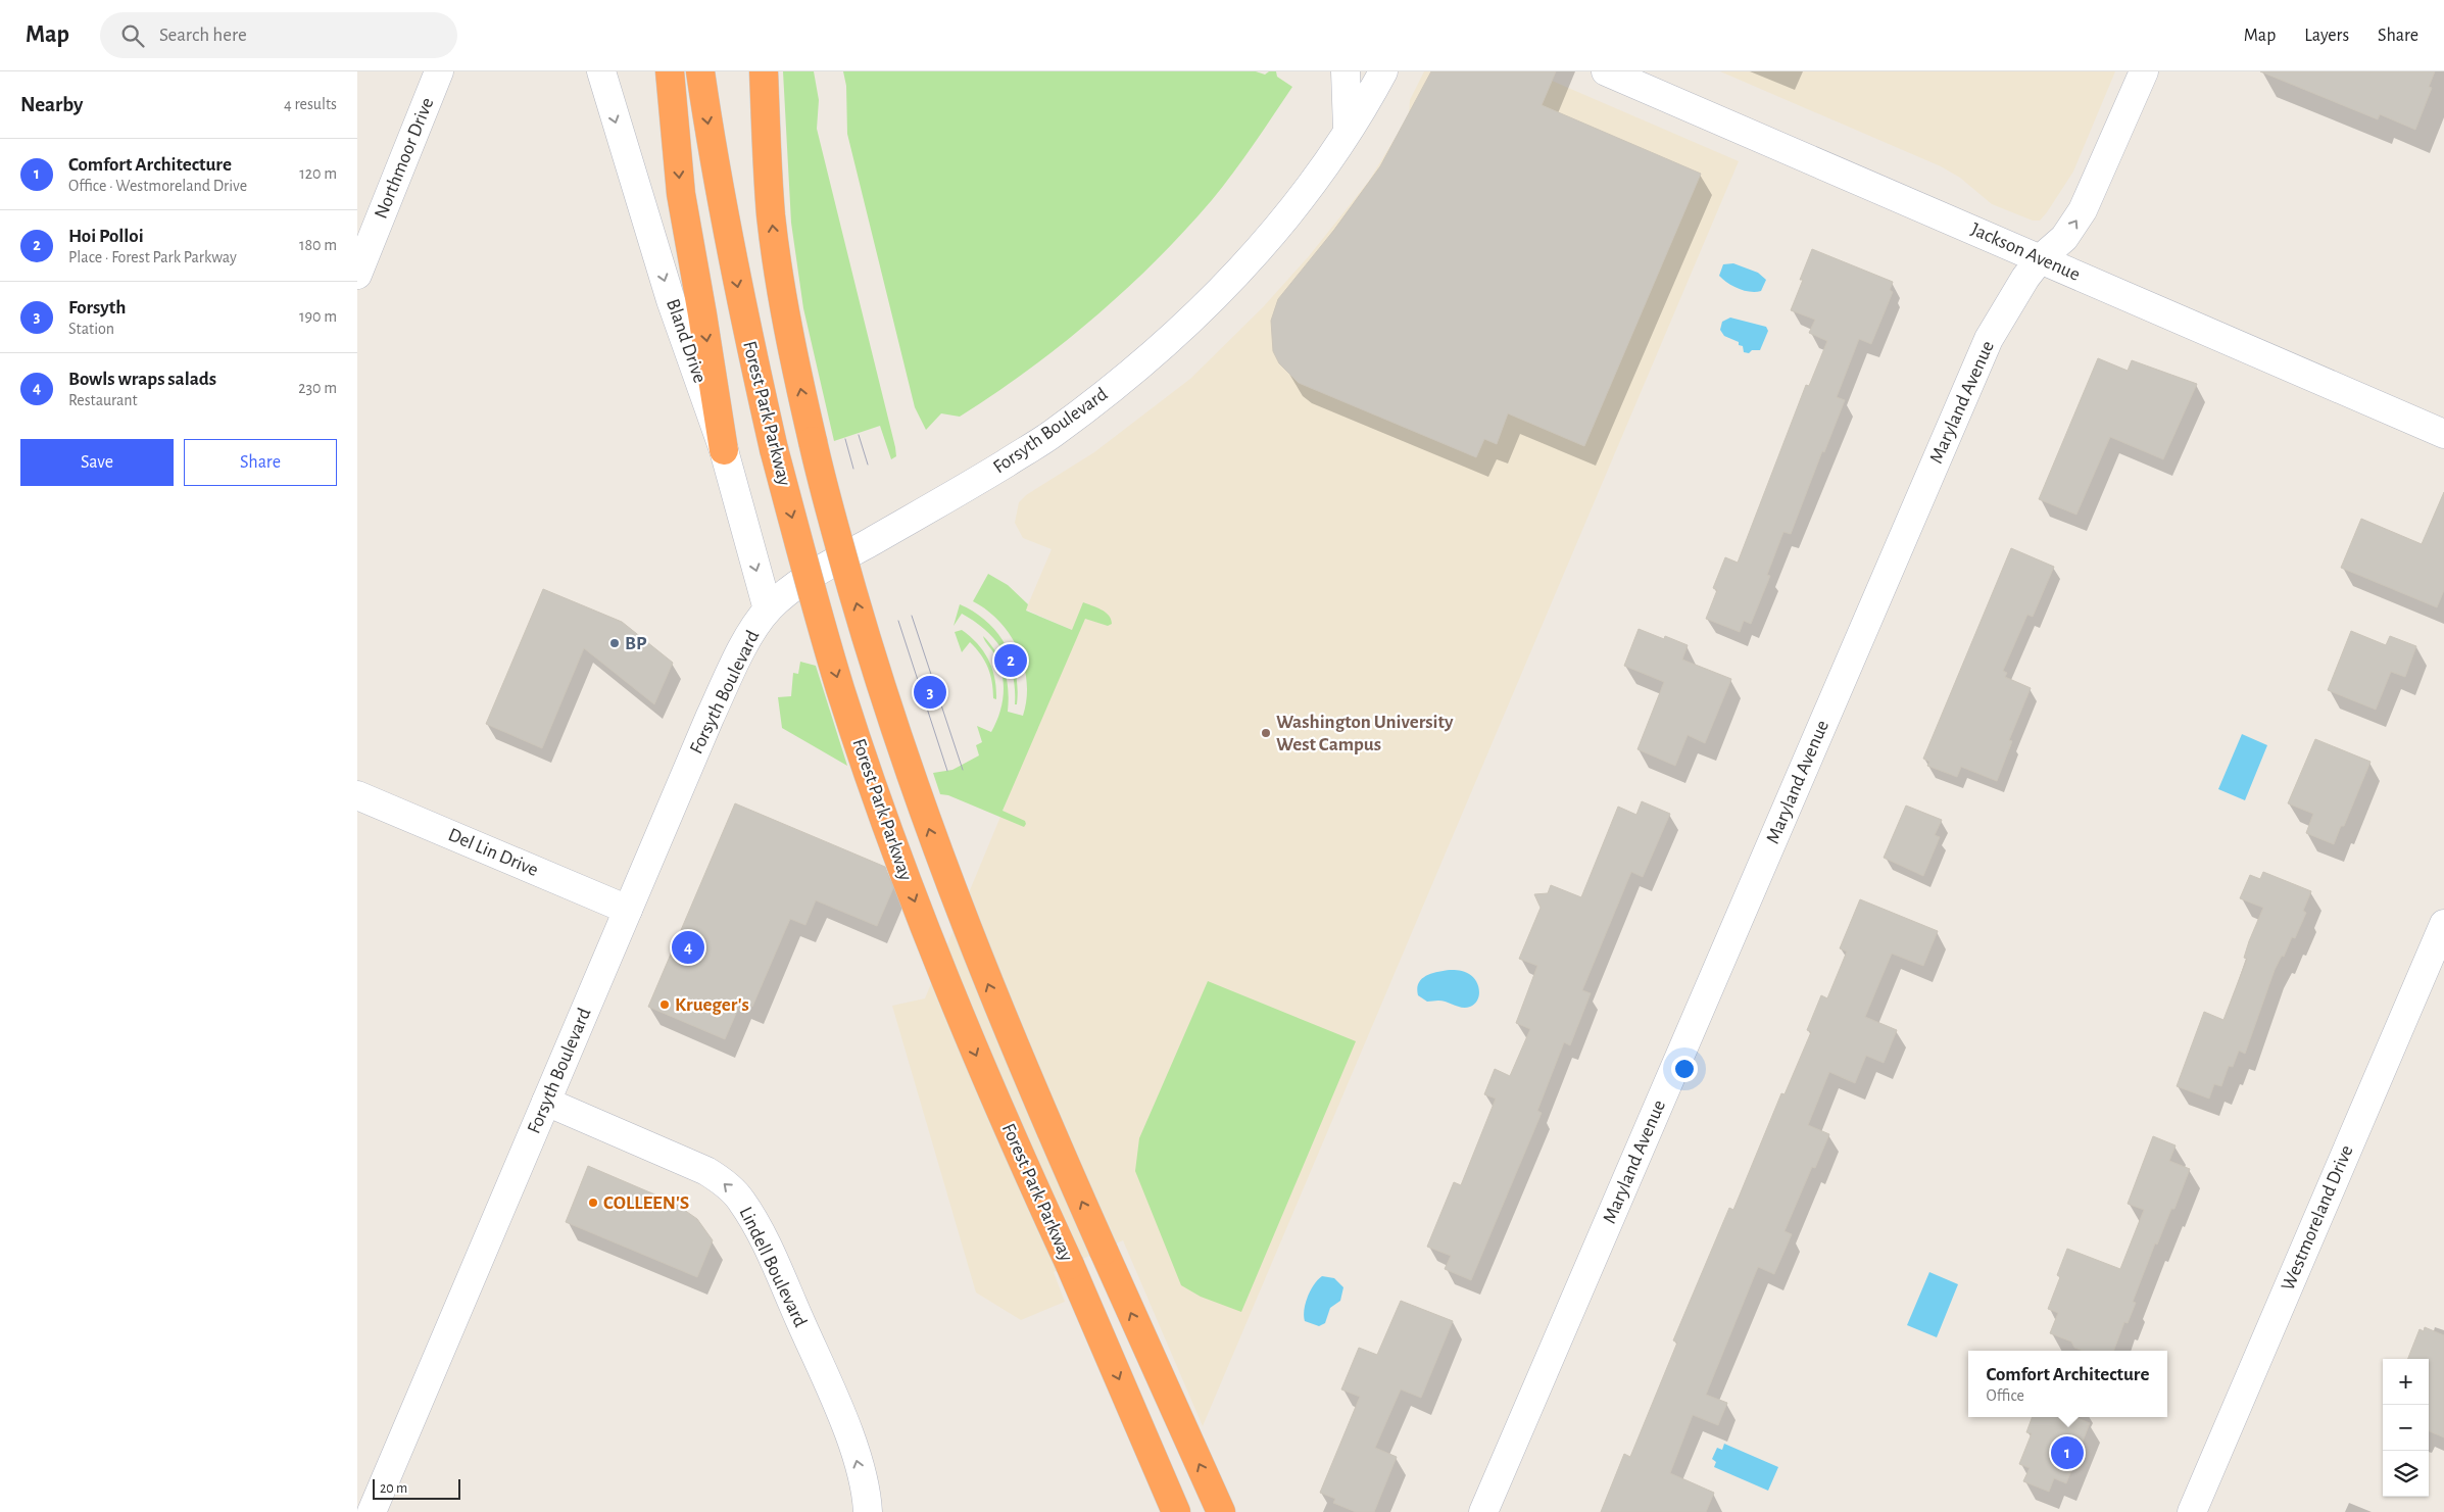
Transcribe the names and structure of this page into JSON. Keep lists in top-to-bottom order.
{
  "streets": {
    "highway": ["Forest Park Parkway"],
    "street": [
      "Northmoor Drive",
      "Jackson Avenue",
      "Bland Drive",
      "Maryland Avenue",
      "Forsyth Boulevard",
      "Del Lin Drive",
      "Westmoreland Drive",
      "Lindell Boulevard"
    ]
  },
  "crossings": [
    ["Jackson Avenue", "Maryland Avenue"],
    ["Bland Drive", "Forsyth Boulevard"],
    ["Forsyth Boulevard", "Del Lin Drive"],
    ["Forsyth Boulevard", "Lindell Boulevard"]
  ],
  "one_way": ["Bland Drive", "Lindell Boulevard"],
  "places": [
    "BP",
    "Washington University West Campus",
    "Krueger's",
    "COLLEEN'S"
  ],
  "scale_bar": "20 m",
  "page": {
    "header": "Map",
    "search": "Search here",
    "nav": ["Map", "Layers", "Share"],
    "heading": ["Nearby", "4 results"],
    "list": [
      {
        "mark": "1",
        "name": "Comfort Architecture",
        "note": "Office · Westmoreland Drive",
        "value": "120 m"
      },
      {
        "mark": "2",
        "name": "Hoi Polloi",
        "note": "Place · Forest Park Parkway",
        "value": "180 m"
      },
      {
        "mark": "3",
        "name": "Forsyth",
        "note": "Station",
        "value": "190 m"
      },
      {
        "mark": "4",
        "name": "Bowls wraps salads",
        "note": "Restaurant",
        "value": "230 m"
      }
    ],
    "buttons": ["Save", "Share"],
    "pins": [
      "2",
      "3",
      "4",
      "1"
    ],
    "popup": ["Comfort Architecture", "Office"],
    "map_buttons": ["+", "−"],
    "scale": "20 m"
  }
}
